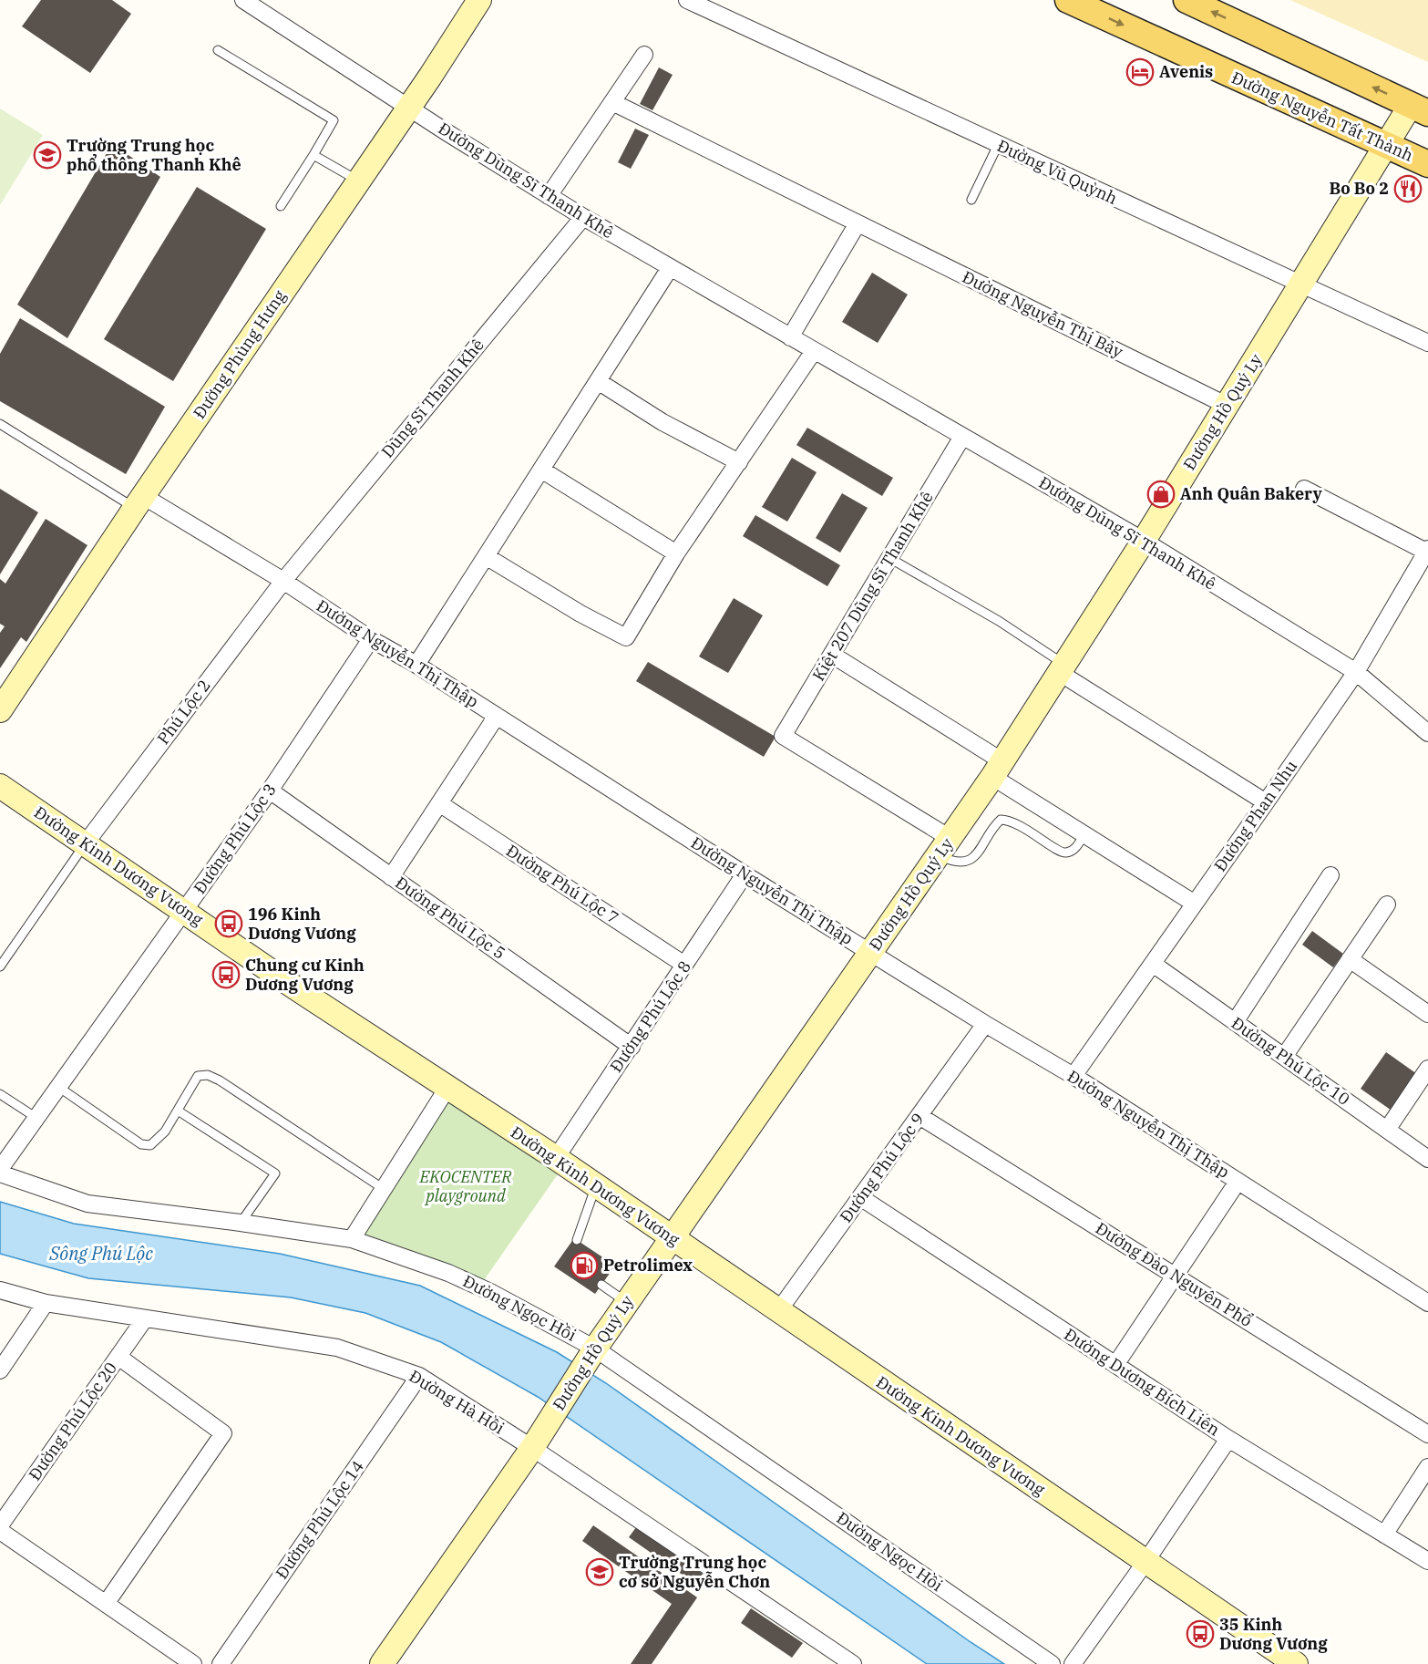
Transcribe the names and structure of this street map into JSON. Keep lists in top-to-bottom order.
{
  "streets": {
    "main road": ["Đường Nguyễn Tất Thành"],
    "street": [
      "Đường Vũ Quỳnh",
      "Đường Dũng Sĩ Thanh Khê",
      "Đường Nguyễn Thị Bảy",
      "Đường Phùng Hưng",
      "Dũng Sĩ Thanh Khê",
      "Đường Hồ Quý Ly",
      "Kiệt 207 Dũng Sĩ Thanh Khê",
      "Đường Nguyễn Thị Thập",
      "Phú Lộc 2",
      "Đường Phan Nhu",
      "Đường Phú Lộc 3",
      "Đường Kinh Dương Vương",
      "Đường Phú Lộc 7",
      "Đường Phú Lộc 5",
      "Đường Phú Lộc 8",
      "Đường Phú Lộc 10",
      "Đường Phú Lộc 9",
      "Đường Đào Nguyên Phổ",
      "Đường Ngọc Hồi",
      "Đường Dương Bích Liên",
      "Đường Hà Hồi",
      "Đường Phú Lộc 20",
      "Đường Phú Lộc 14"
    ]
  },
  "crossings": [
    ["Đường Nguyễn Tất Thành", "Đường Hồ Quý Ly"],
    ["Đường Vũ Quỳnh", "Đường Hồ Quý Ly"],
    ["Đường Dũng Sĩ Thanh Khê", "Đường Phùng Hưng"],
    ["Đường Dũng Sĩ Thanh Khê", "Dũng Sĩ Thanh Khê"],
    ["Đường Dũng Sĩ Thanh Khê", "Đường Hồ Quý Ly"],
    ["Đường Dũng Sĩ Thanh Khê", "Kiệt 207 Dũng Sĩ Thanh Khê"],
    ["Đường Dũng Sĩ Thanh Khê", "Đường Phan Nhu"],
    ["Đường Nguyễn Thị Bảy", "Đường Hồ Quý Ly"],
    ["Đường Phùng Hưng", "Đường Nguyễn Thị Thập"],
    ["Dũng Sĩ Thanh Khê", "Đường Nguyễn Thị Thập"],
    ["Dũng Sĩ Thanh Khê", "Phú Lộc 2"],
    ["Đường Hồ Quý Ly", "Kiệt 207 Dũng Sĩ Thanh Khê"],
    ["Đường Hồ Quý Ly", "Đường Nguyễn Thị Thập"],
    ["Đường Hồ Quý Ly", "Đường Kinh Dương Vương"],
    ["Đường Hồ Quý Ly", "Đường Ngọc Hồi"],
    ["Đường Hồ Quý Ly", "Đường Hà Hồi"],
    ["Đường Nguyễn Thị Thập", "Phú Lộc 2"],
    ["Đường Nguyễn Thị Thập", "Đường Phan Nhu"],
    ["Đường Nguyễn Thị Thập", "Đường Phú Lộc 3"],
    ["Đường Nguyễn Thị Thập", "Đường Phú Lộc 8"],
    ["Đường Nguyễn Thị Thập", "Đường Phú Lộc 9"],
    ["Phú Lộc 2", "Đường Kinh Dương Vương"],
    ["Đường Phan Nhu", "Đường Phú Lộc 10"],
    ["Đường Phú Lộc 3", "Đường Kinh Dương Vương"],
    ["Đường Phú Lộc 3", "Đường Phú Lộc 5"],
    ["Đường Kinh Dương Vương", "Đường Phú Lộc 8"],
    ["Đường Kinh Dương Vương", "Đường Phú Lộc 9"],
    ["Đường Phú Lộc 7", "Đường Phú Lộc 8"],
    ["Đường Phú Lộc 5", "Đường Phú Lộc 8"],
    ["Đường Phú Lộc 9", "Đường Đào Nguyên Phổ"],
    ["Đường Phú Lộc 9", "Đường Dương Bích Liên"],
    ["Đường Hà Hồi", "Đường Phú Lộc 20"],
    ["Đường Hà Hồi", "Đường Phú Lộc 14"]
  ],
  "water": ["Sông Phú Lộc"],
  "parks": ["EKOCENTER playground"],
  "places": {
    "hotel": ["Avenis"],
    "school or university": ["Trường Trung học phổ thông Thanh Khê", "Trường Trung học cơ sở Nguyễn Chơn"],
    "restaurant": ["Bo Bo 2"],
    "shop": ["Anh Quân Bakery"],
    "bus stop": ["196 Kinh Dương Vương", "Chung cư Kinh Dương Vương", "35 Kinh Dương Vương"],
    "fuel station": ["Petrolimex"]
  }
}
